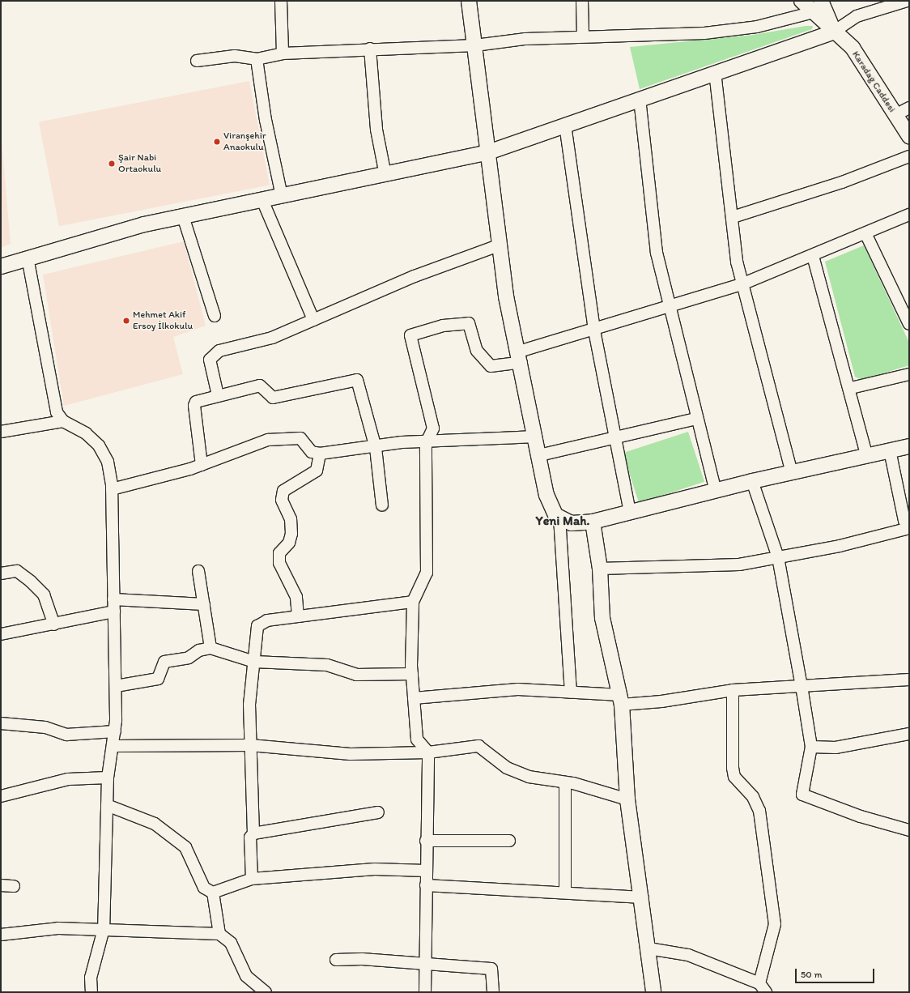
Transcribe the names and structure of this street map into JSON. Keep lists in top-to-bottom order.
{
  "streets": {
    "street": ["Karadağ Caddesi"]
  },
  "districts": ["Yeni Mah."],
  "places": ["Viranşehir Anaokulu", "Şair Nabi Ortaokulu", "Mehmet Akif Ersoy İlkokulu"],
  "scale_bar": "50 m"
}
